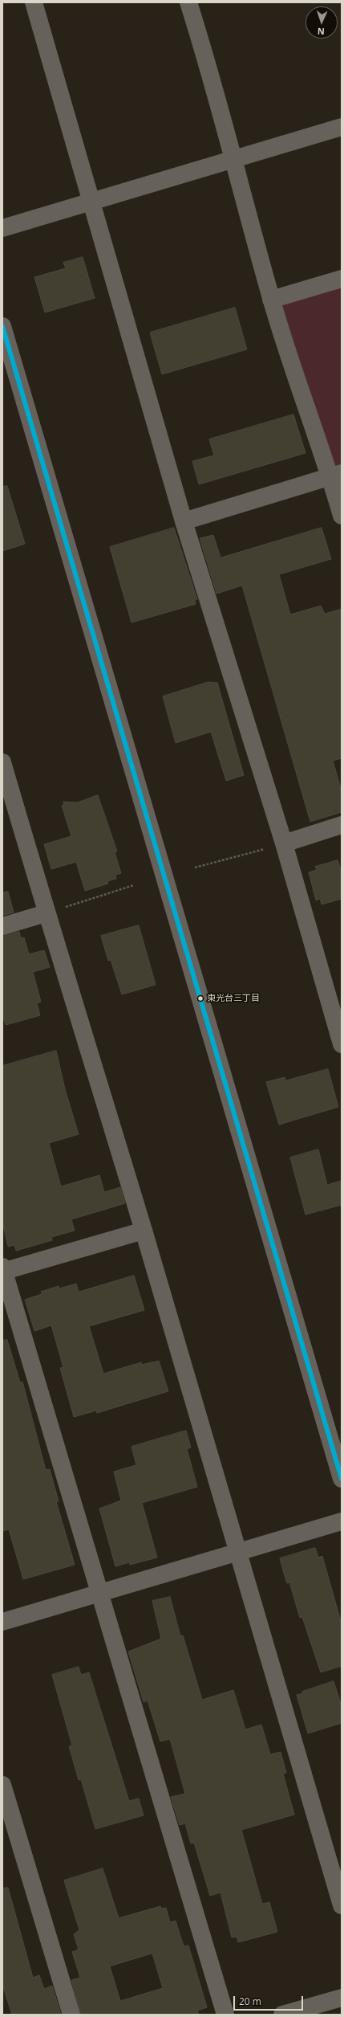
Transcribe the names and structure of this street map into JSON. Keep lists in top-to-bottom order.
{
  "places": ["東光台三丁目"],
  "scale_bar": "20 m",
  "north": "bottom"
}
